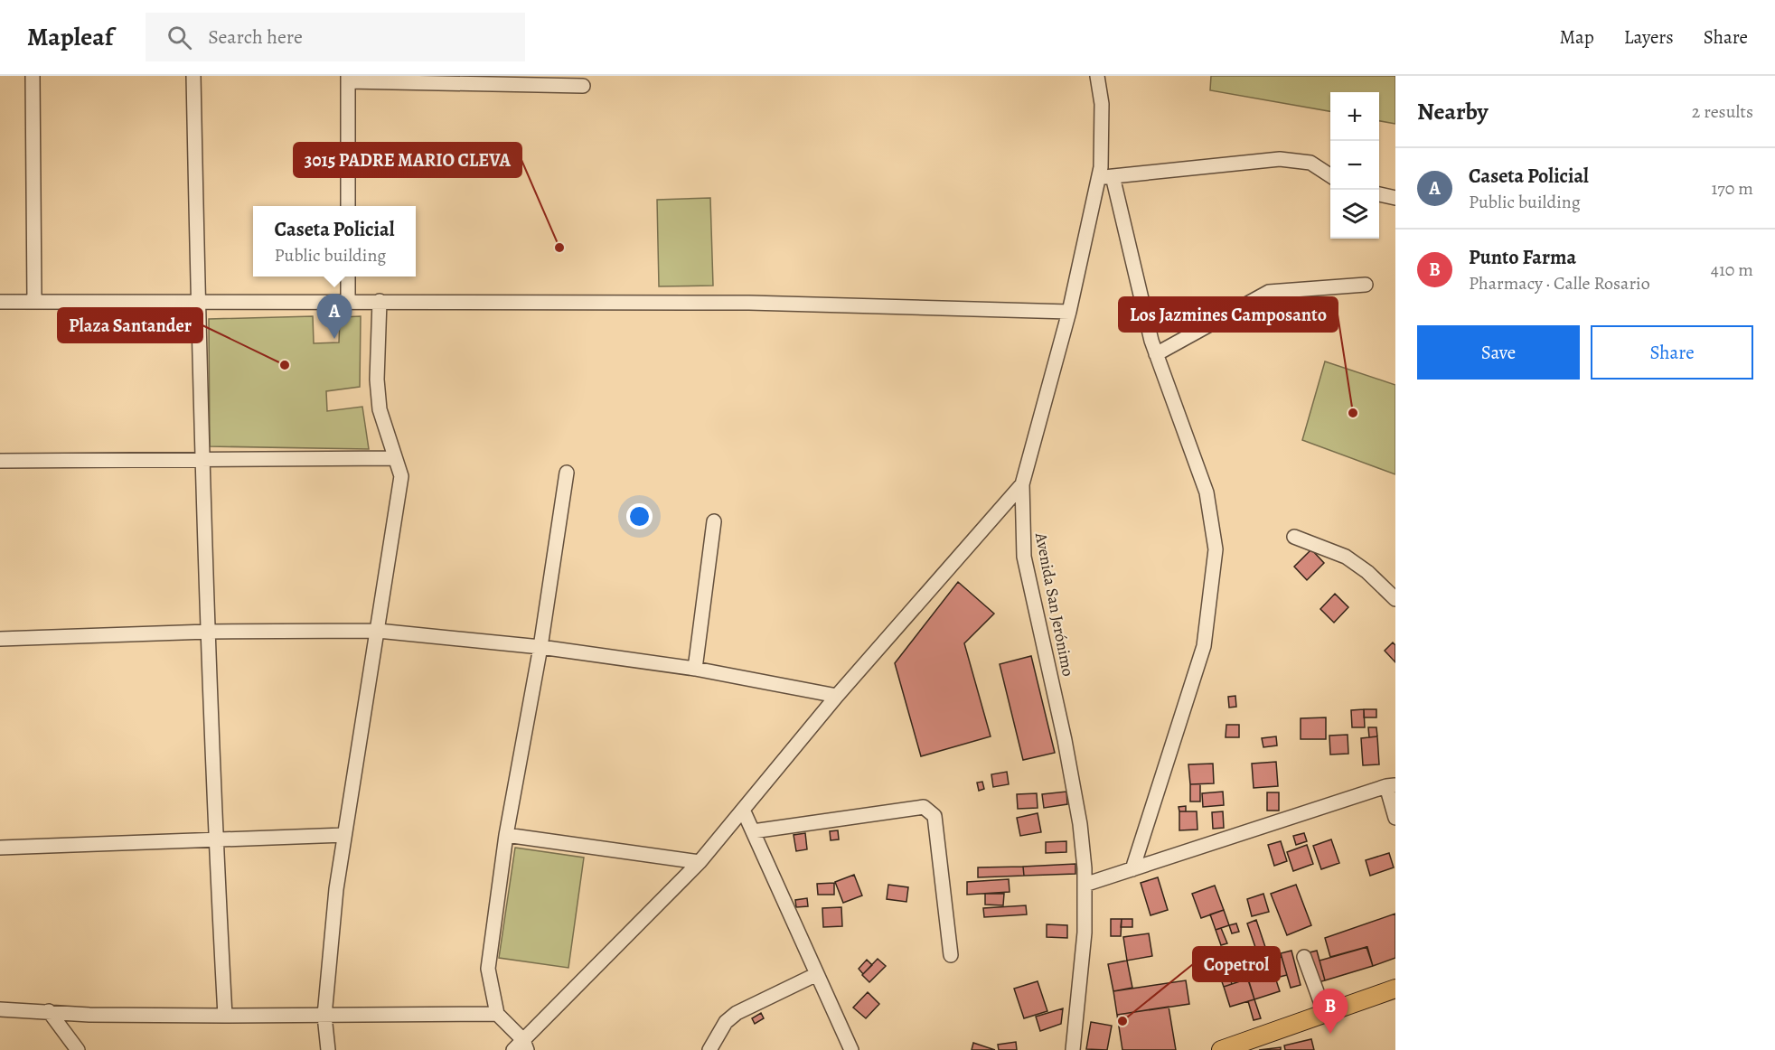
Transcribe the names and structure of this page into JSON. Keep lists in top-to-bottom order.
{
  "streets": {
    "street": ["Avenida San Jerónimo"]
  },
  "places": [
    "3015 PADRE MARIO CLEVA",
    "Plaza Santander",
    "Los Jazmines Camposanto",
    "Copetrol"
  ],
  "page": {
    "header": "Mapleaf",
    "search": "Search here",
    "nav": ["Map", "Layers", "Share"],
    "heading": ["Nearby", "2 results"],
    "map_buttons": ["+", "−"],
    "list": [
      {
        "mark": "A",
        "name": "Caseta Policial",
        "note": "Public building",
        "value": "170 m"
      },
      {
        "mark": "B",
        "name": "Punto Farma",
        "note": "Pharmacy · Calle Rosario",
        "value": "410 m"
      }
    ],
    "popup": ["Caseta Policial", "Public building"],
    "pins": ["A", "B"],
    "buttons": ["Save", "Share"]
  }
}
